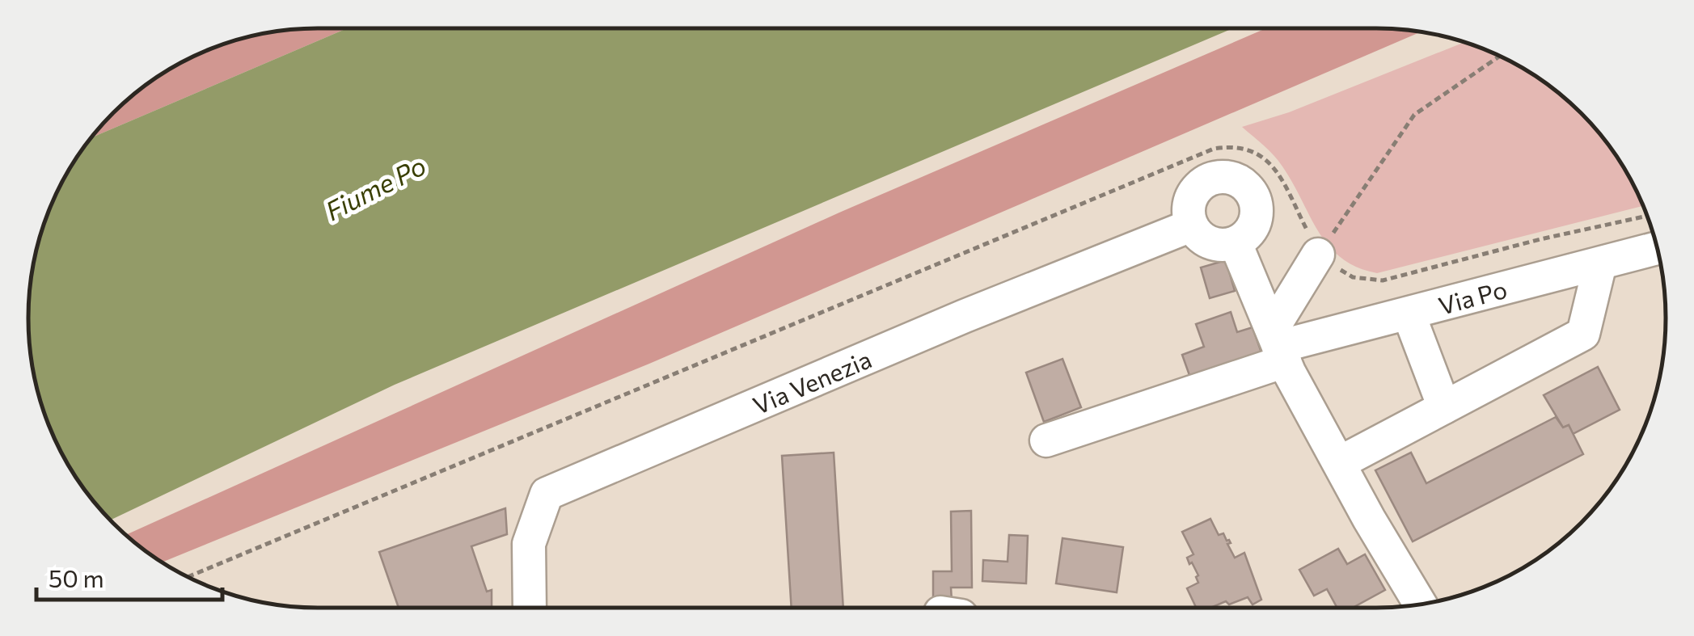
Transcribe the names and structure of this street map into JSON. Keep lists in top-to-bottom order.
{
  "streets": {
    "street": ["Via Po", "Via Venezia"]
  },
  "water": ["Fiume Po"],
  "scale_bar": "50 m"
}
